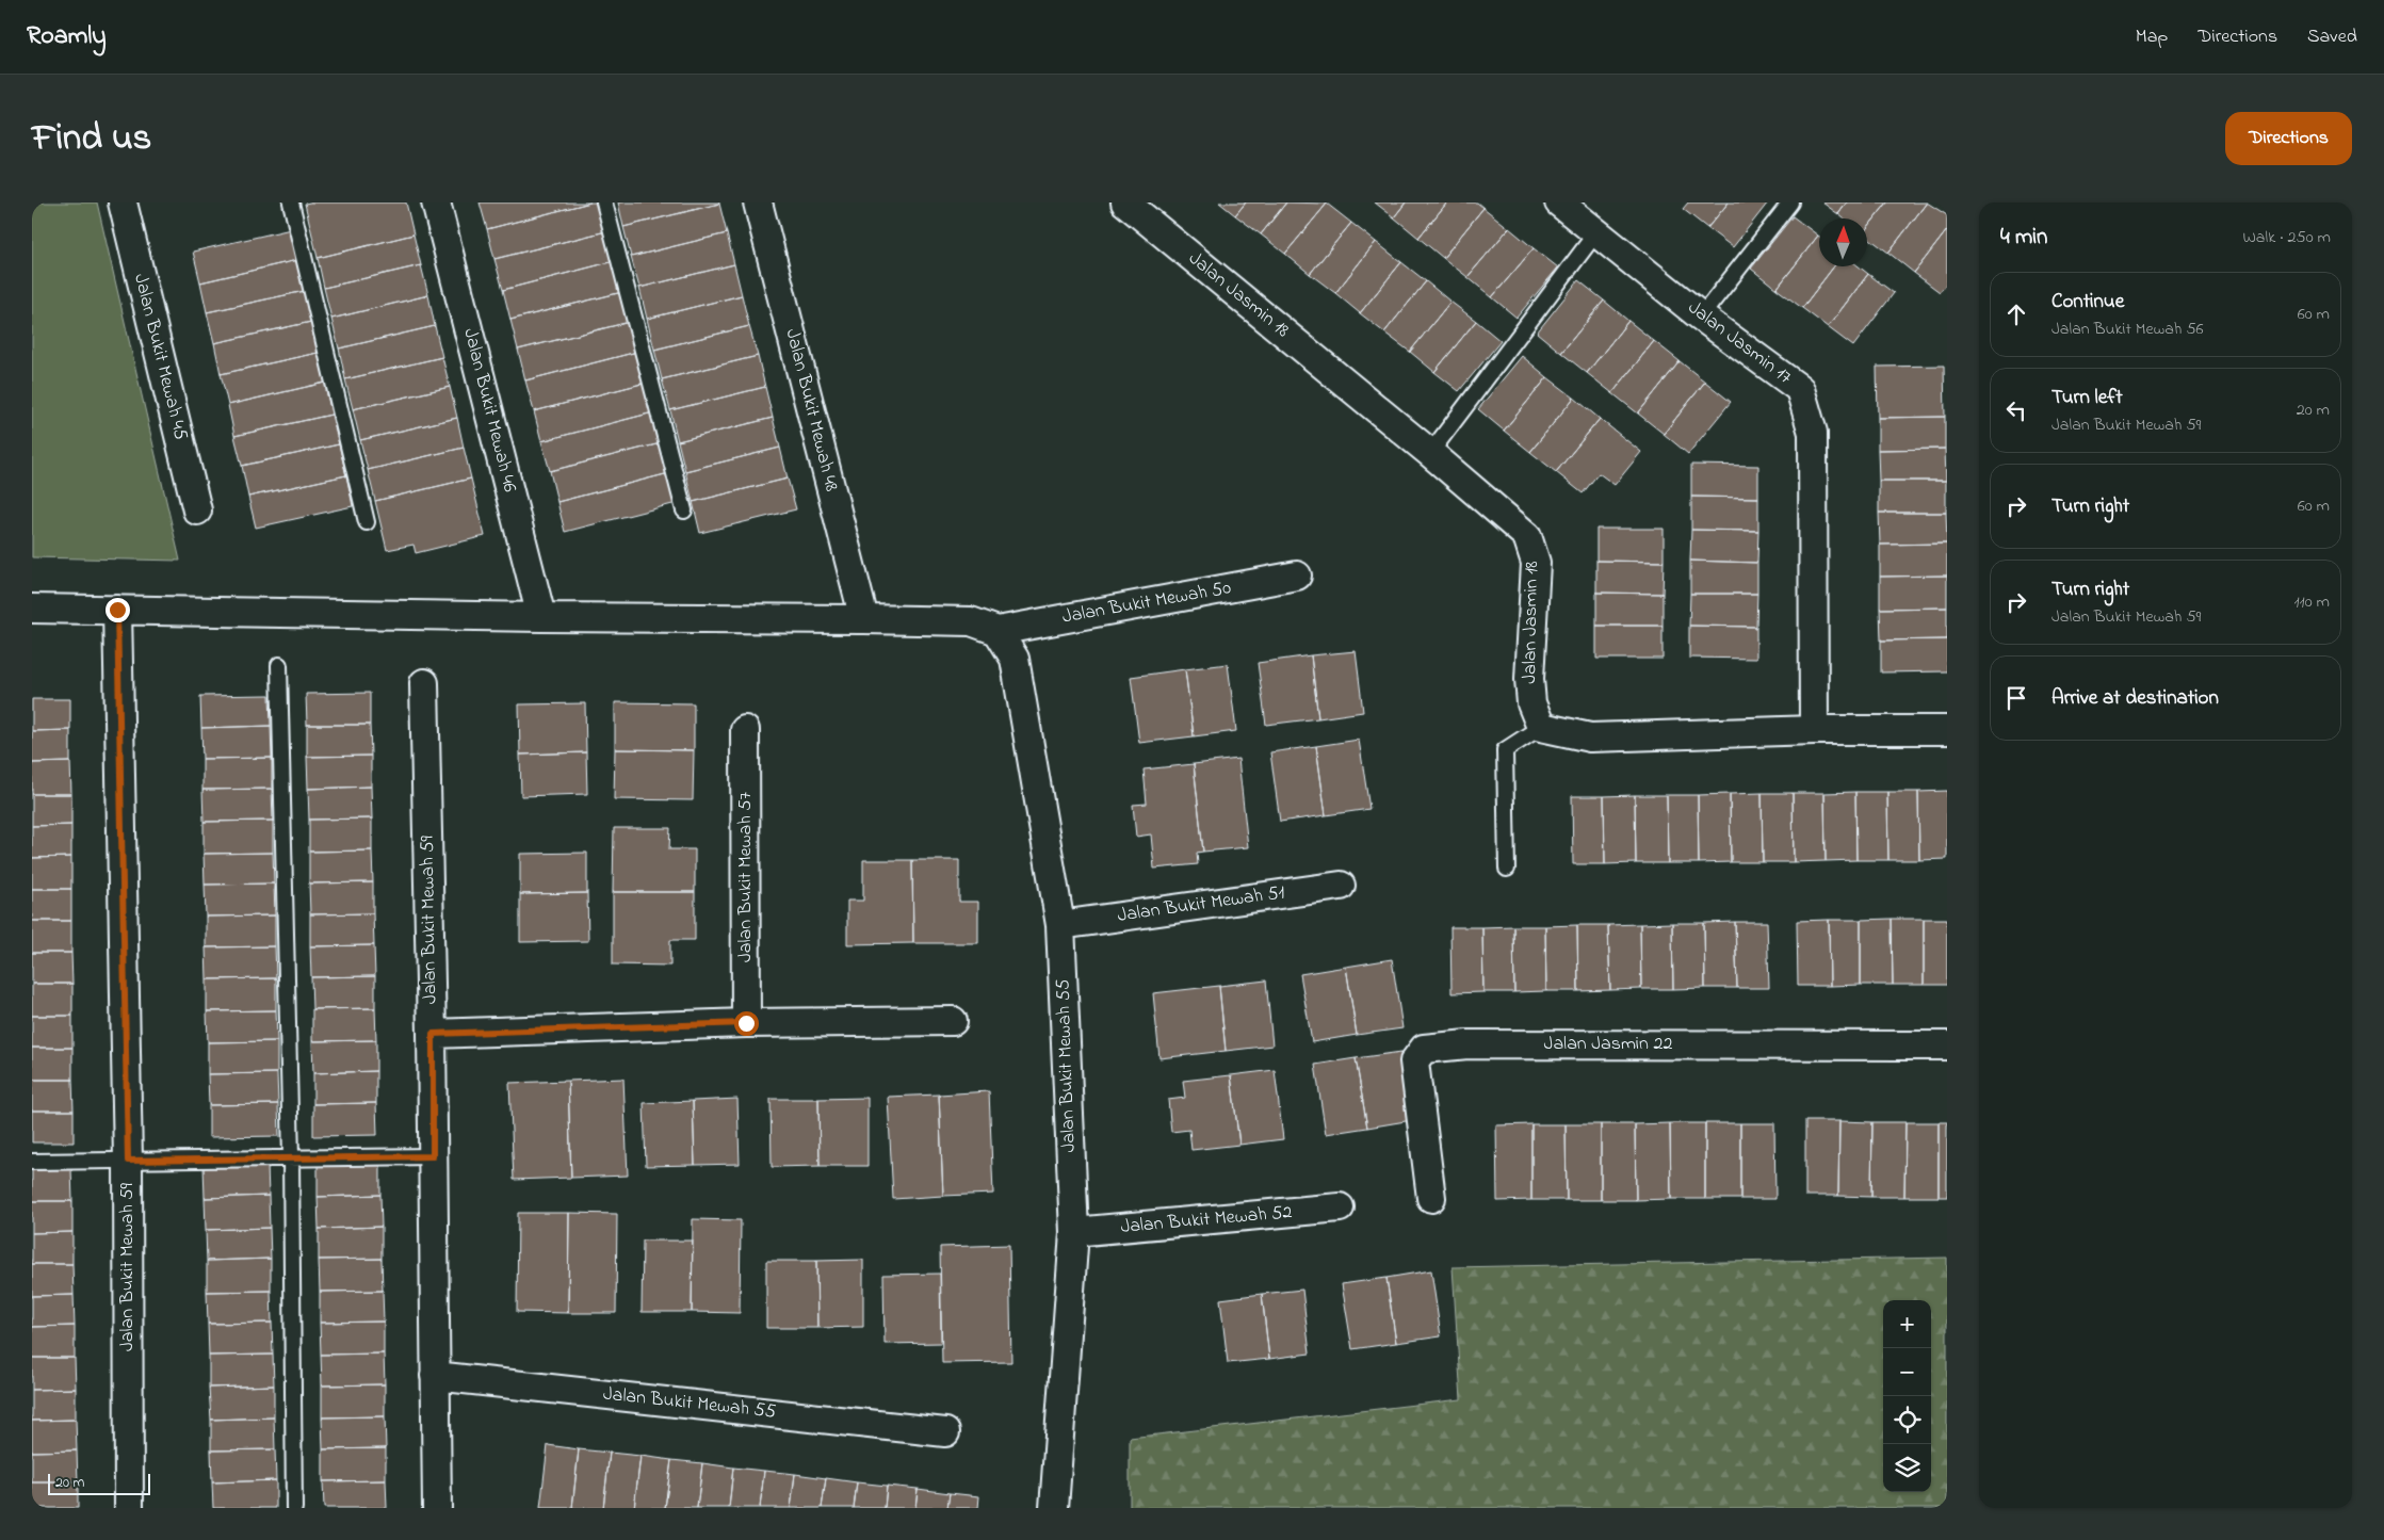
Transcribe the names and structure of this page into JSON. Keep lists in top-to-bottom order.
{
  "streets": {
    "street": [
      "Jalan Jasmin 18",
      "Jalan Jasmin 17",
      "Jalan Bukit Mewah 45",
      "Jalan Bukit Mewah 46",
      "Jalan Bukit Mewah 48",
      "Jalan Bukit Mewah 50",
      "Jalan Bukit Mewah 57",
      "Jalan Bukit Mewah 51",
      "Jalan Bukit Mewah 59",
      "Jalan Jasmin 22",
      "Jalan Bukit Mewah 55",
      "Jalan Bukit Mewah 52"
    ]
  },
  "crossings": [
    ["Jalan Bukit Mewah 50", "Jalan Bukit Mewah 55"],
    ["Jalan Bukit Mewah 51", "Jalan Bukit Mewah 55"],
    ["Jalan Bukit Mewah 59", "Jalan Bukit Mewah 55"],
    ["Jalan Bukit Mewah 55", "Jalan Bukit Mewah 52"]
  ],
  "scale_bar": "20 m",
  "north": "top",
  "page": {
    "header": "Roamly",
    "nav": ["Map", "Directions", "Saved"],
    "title": "Find us",
    "buttons": "Directions",
    "heading": ["4 min", "Walk · 250 m"],
    "list": [
      ["Continue", "Jalan Bukit Mewah 56", "60 m"],
      ["Turn left", "Jalan Bukit Mewah 59", "20 m"],
      ["Turn right", "60 m"],
      ["Turn right", "Jalan Bukit Mewah 59", "110 m"],
      "Arrive at destination"
    ],
    "map_buttons": ["+", "−"],
    "scale": "20 m"
  }
}
